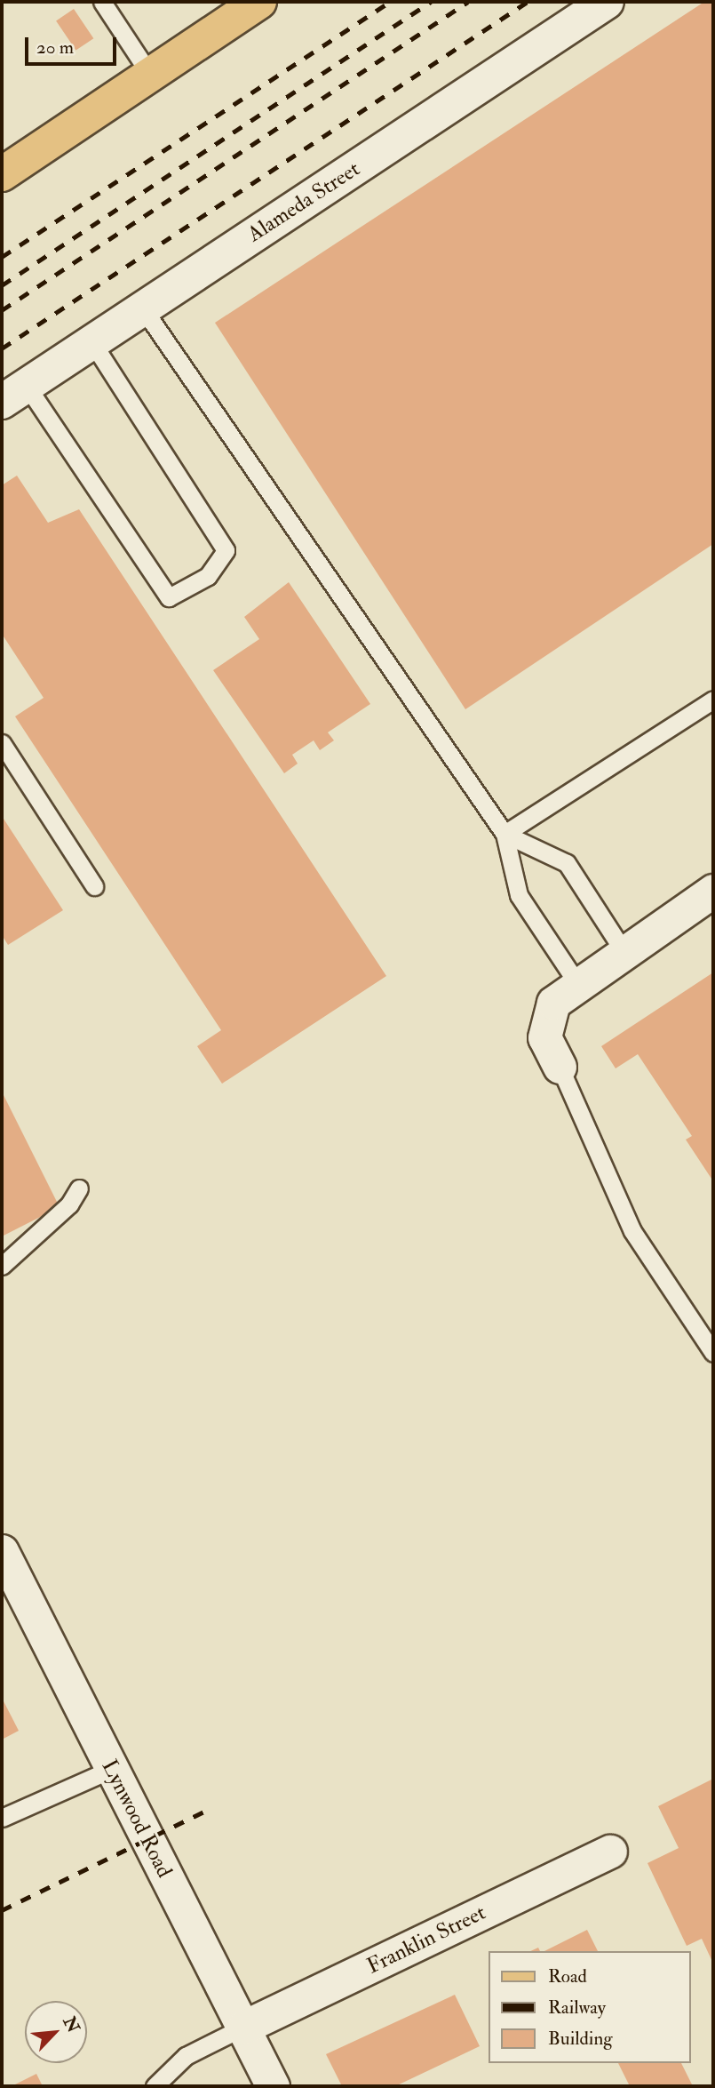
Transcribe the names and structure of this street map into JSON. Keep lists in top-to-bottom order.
{
  "streets": {
    "street": ["Alameda Street", "Lynwood Road", "Franklin Street"]
  },
  "crossings": [
    ["Lynwood Road", "Franklin Street"]
  ],
  "legend": ["Road", "Railway", "Building"],
  "scale_bar": "20 m",
  "north": "top right"
}
